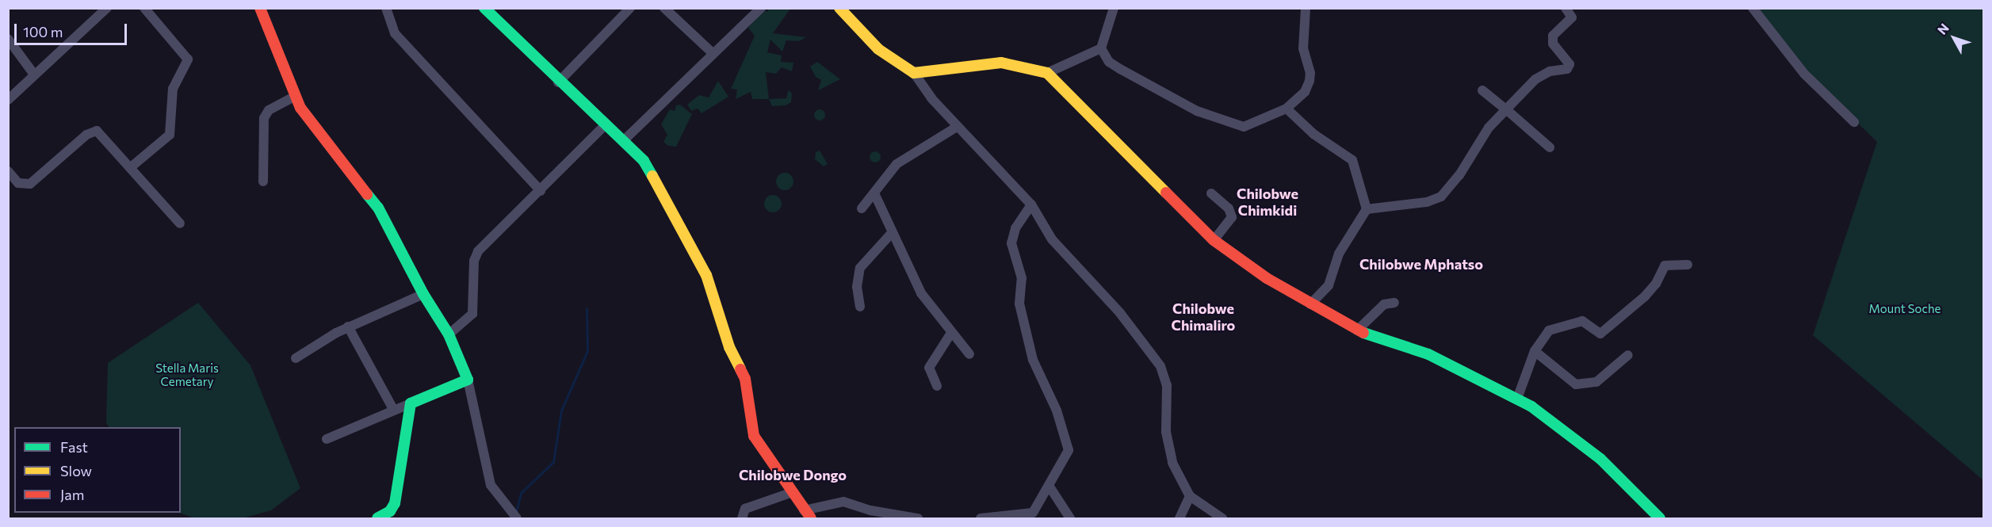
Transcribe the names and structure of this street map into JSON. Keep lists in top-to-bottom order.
{
  "districts": [
    "Chilobwe Chimkidi",
    "Chilobwe Mphatso",
    "Chilobwe Chimaliro",
    "Chilobwe Dongo"
  ],
  "parks": ["Mount Soche", "Stella Maris Cemetary"],
  "legend": ["Fast", "Slow", "Jam"],
  "scale_bar": "100 m",
  "north": "top left"
}
